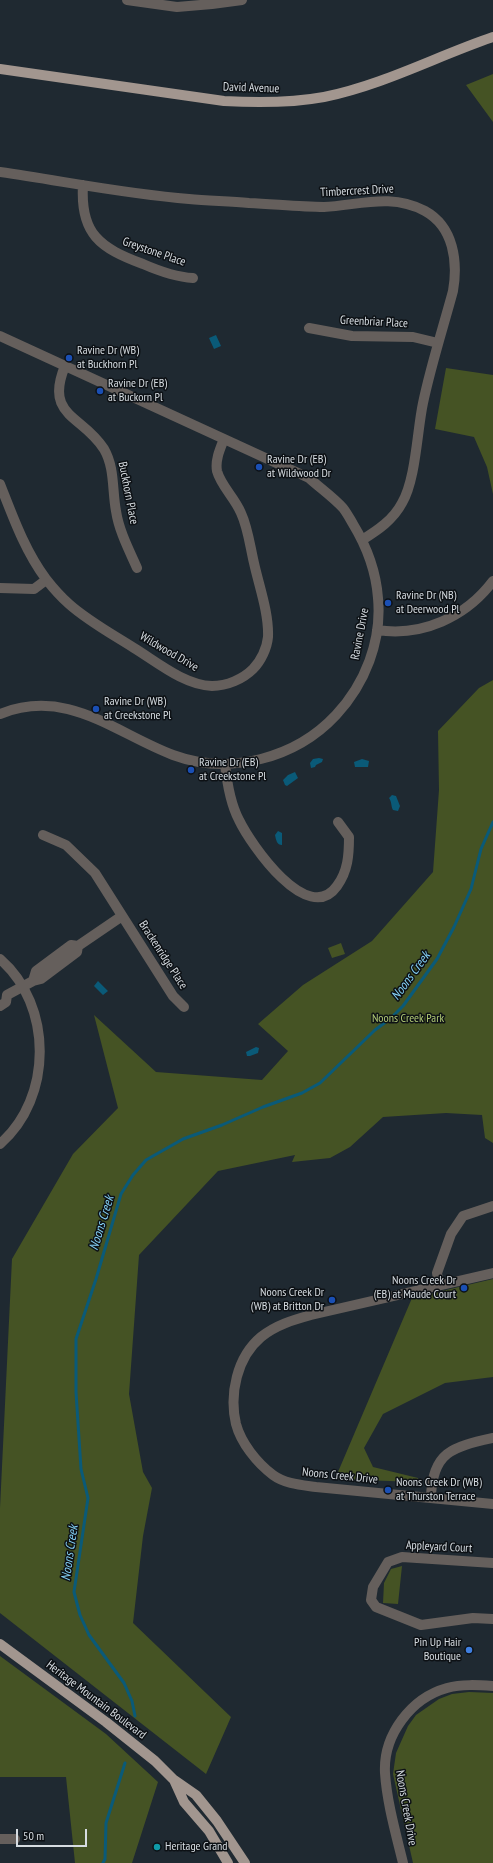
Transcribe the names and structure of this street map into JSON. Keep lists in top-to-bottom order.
{
  "streets": {
    "main road": ["David Avenue", "Heritage Mountain Boulevard"],
    "street": [
      "Timbercrest Drive",
      "Greystone Place",
      "Greenbriar Place",
      "Buckhorn Place",
      "Ravine Drive",
      "Wildwood Drive",
      "Brackenridge Place",
      "Noons Creek Drive",
      "Appleyard Court"
    ]
  },
  "crossings": [
    ["Timbercrest Drive", "Greystone Place"],
    ["Timbercrest Drive", "Greenbriar Place"],
    ["Timbercrest Drive", "Ravine Drive"],
    ["Buckhorn Place", "Ravine Drive"],
    ["Ravine Drive", "Wildwood Drive"]
  ],
  "water": ["Noons Creek"],
  "parks": ["Noons Creek Park"],
  "places": [
    "Ravine Dr (WB) at Buckhorn Pl",
    "Ravine Dr (EB) at Buckorn Pl",
    "Ravine Dr (EB) at Wildwood Dr",
    "Ravine Dr (NB) at Deerwood Pl",
    "Ravine Dr (WB) at Creekstone Pl",
    "Ravine Dr (EB) at Creekstone Pl",
    "Noons Creek Dr (EB) at Maude Court",
    "Noons Creek Dr (WB) at Britton Dr",
    "Noons Creek Dr (WB) at Thurston Terrace",
    "Pin Up Hair Boutique",
    "Heritage Grand"
  ],
  "scale_bar": "50 m"
}
